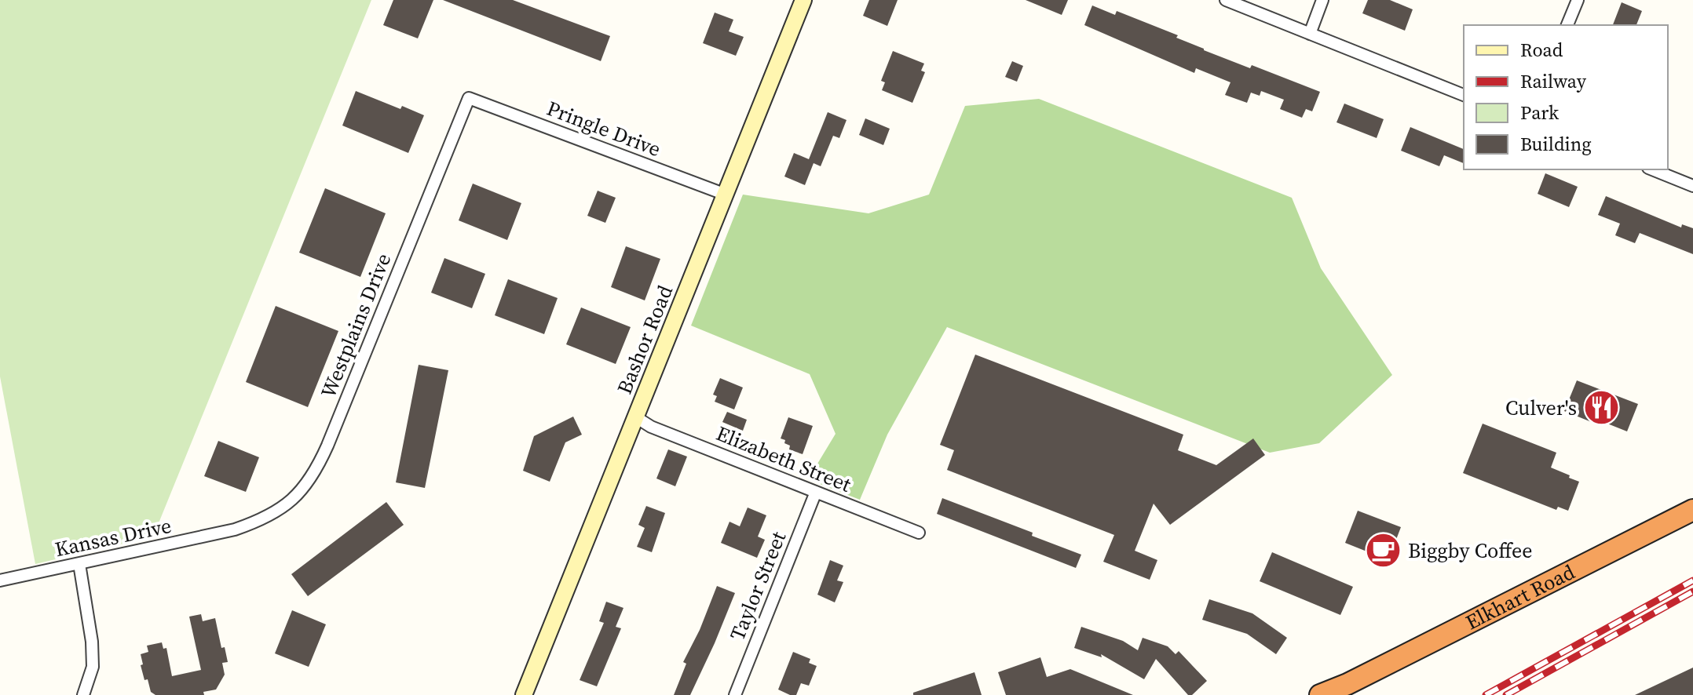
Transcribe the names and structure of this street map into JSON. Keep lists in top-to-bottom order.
{
  "streets": {
    "highway": ["Elkhart Road"],
    "street": [
      "Pringle Drive",
      "Westplains Drive",
      "Bashor Road",
      "Elizabeth Street",
      "Kansas Drive",
      "Taylor Street"
    ]
  },
  "crossings": [
    ["Pringle Drive", "Westplains Drive"],
    ["Pringle Drive", "Bashor Road"],
    ["Westplains Drive", "Kansas Drive"],
    ["Bashor Road", "Elizabeth Street"],
    ["Elizabeth Street", "Taylor Street"]
  ],
  "places": {
    "restaurant": ["Culver's"],
    "cafe": ["Biggby Coffee"]
  },
  "legend": [
    "Road",
    "Railway",
    "Park",
    "Building"
  ]
}
